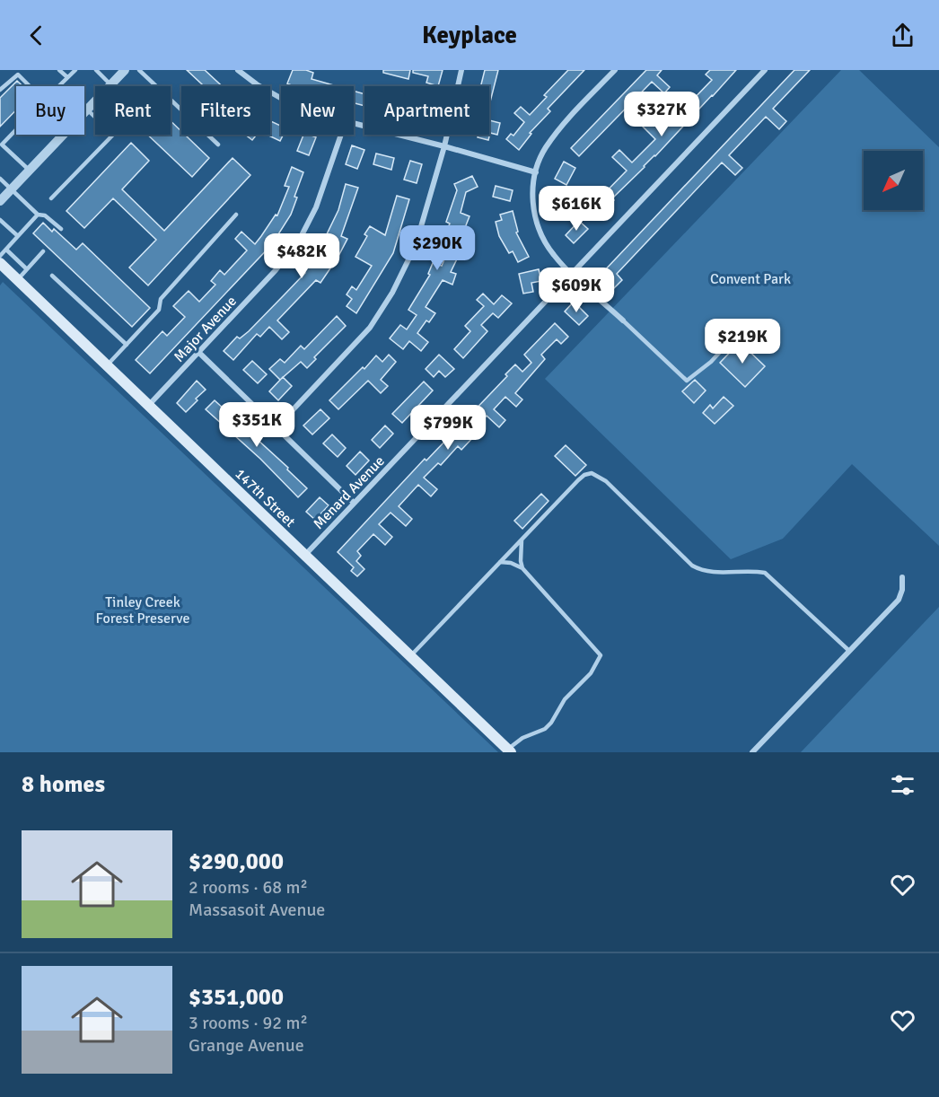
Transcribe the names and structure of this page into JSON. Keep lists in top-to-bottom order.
{
  "streets": {
    "main road": ["147th Street"],
    "street": ["Major Avenue", "Menard Avenue"]
  },
  "crossings": [
    ["Major Avenue", "147th Street"],
    ["Menard Avenue", "147th Street"]
  ],
  "parks": ["Convent Park", "Tinley Creek Forest Preserve"],
  "north": "bottom left",
  "page": {
    "header": "Keyplace",
    "chip": [
      "Buy",
      "Rent",
      "Filters",
      "New",
      "Apartment"
    ],
    "price": [
      "$327K",
      "$616K",
      "$290K",
      "$482K",
      "$609K",
      "$219K",
      "$351K",
      "$799K"
    ],
    "heading": "8 homes",
    "list": [
      {
        "name": "$290,000",
        "note": "2 rooms · 68 m² · Massasoit Avenue"
      },
      {
        "name": "$351,000",
        "note": "3 rooms · 92 m² · Grange Avenue"
      }
    ]
  }
}
